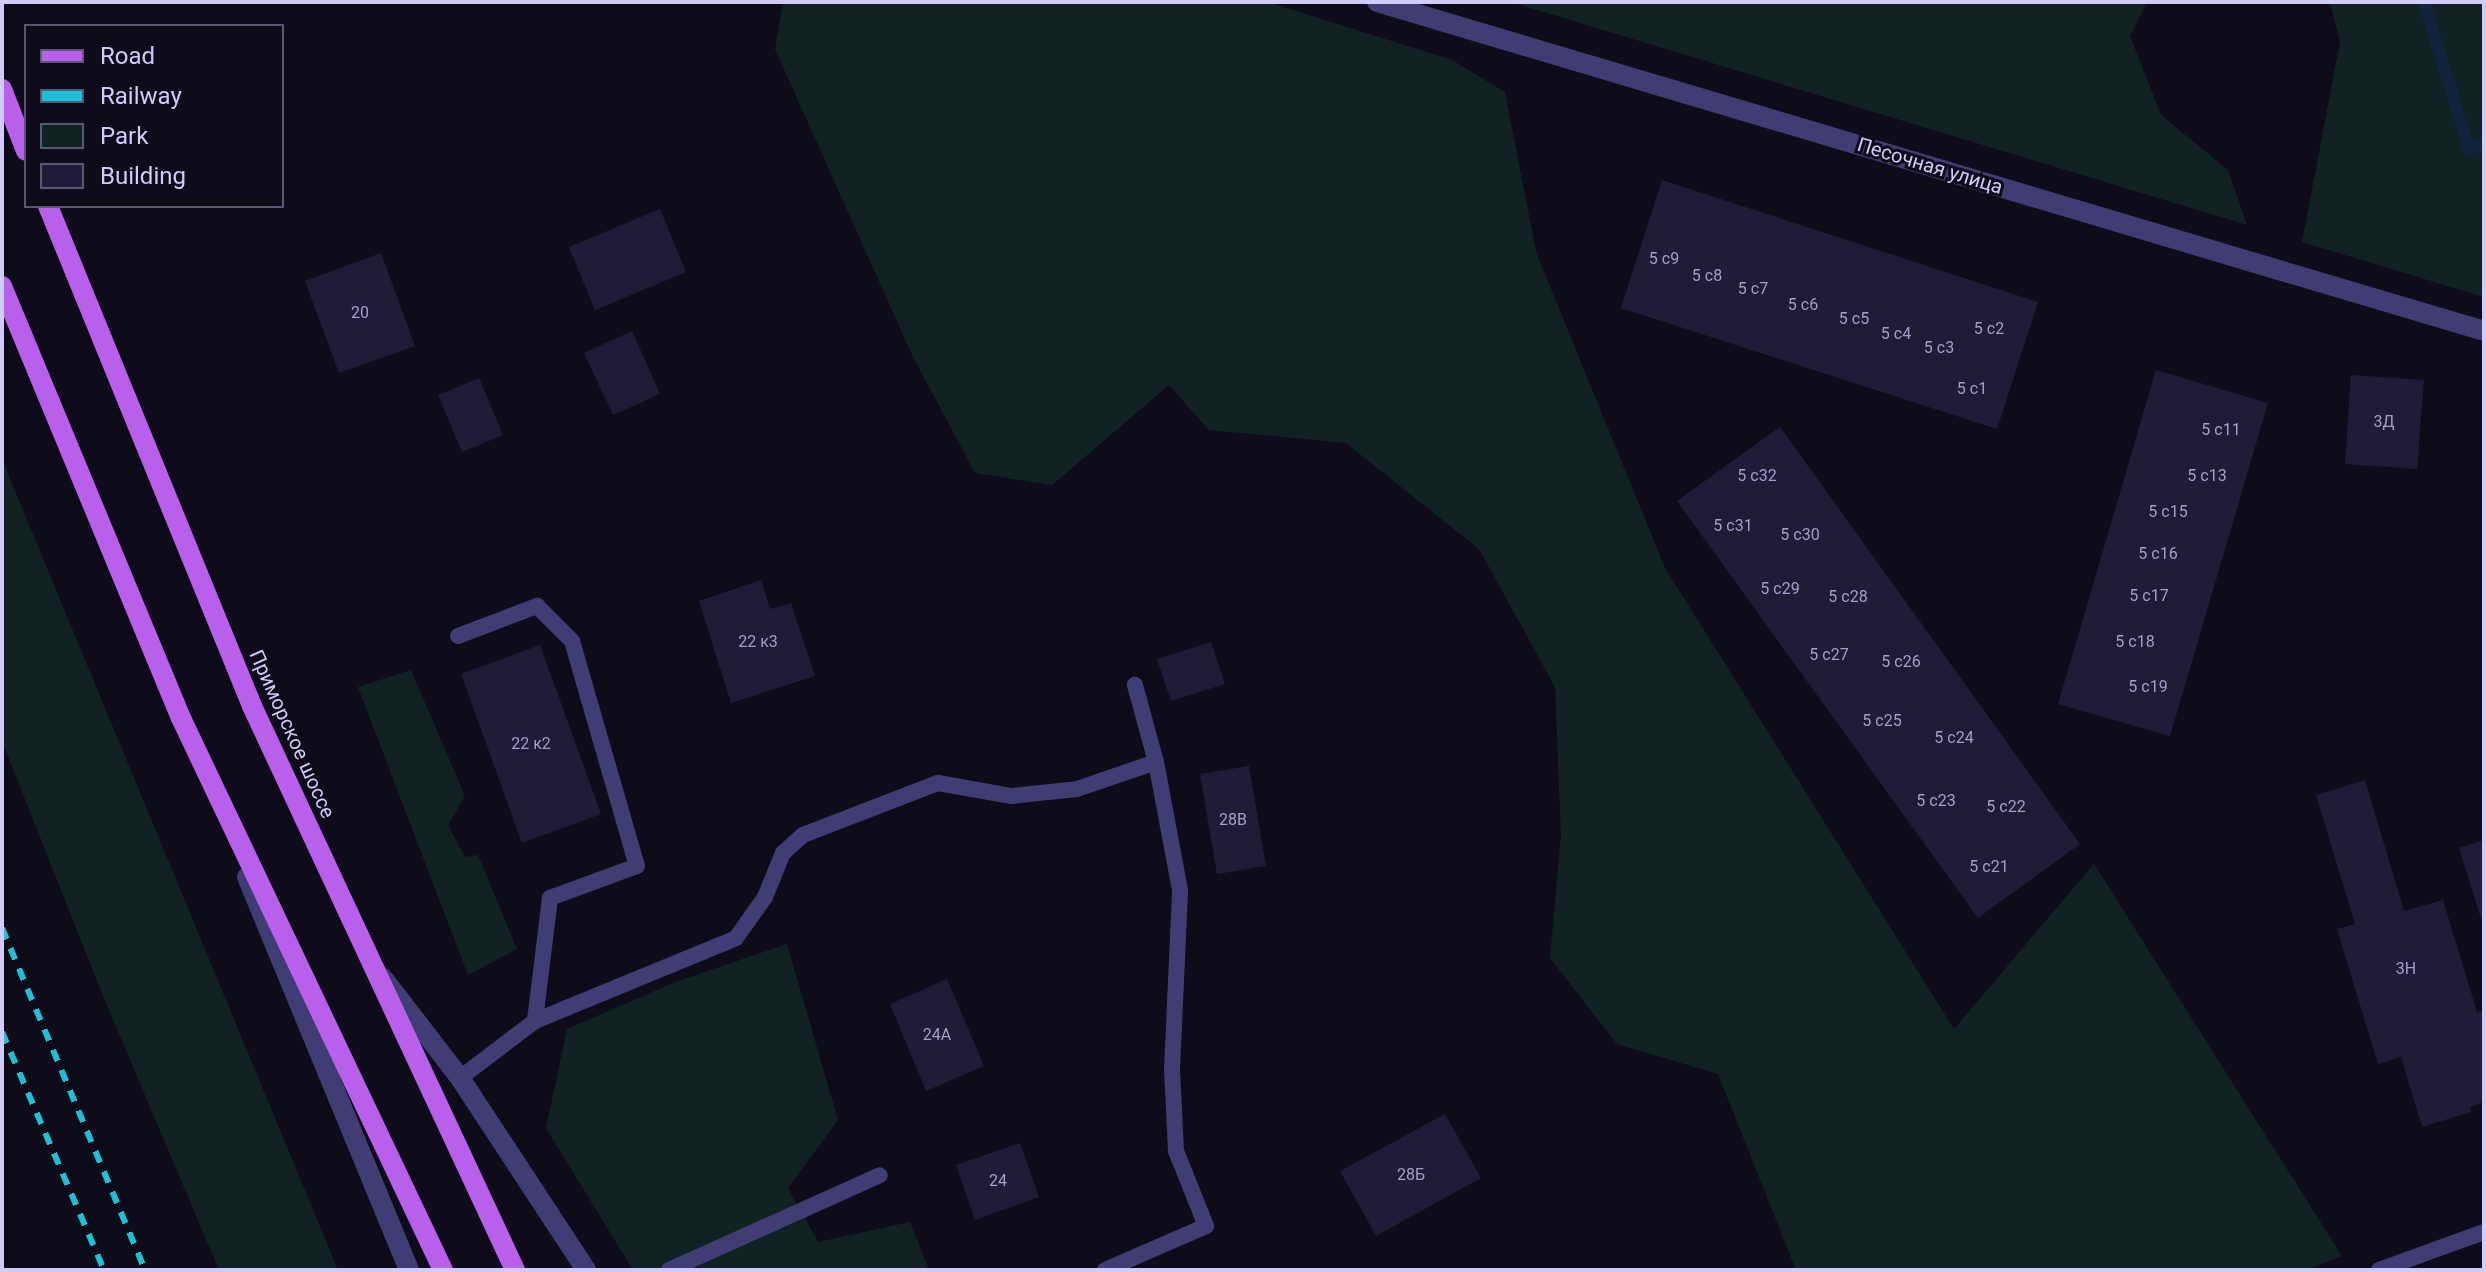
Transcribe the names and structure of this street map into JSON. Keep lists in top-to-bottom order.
{
  "streets": {
    "main road": ["Приморское шоссе"],
    "street": ["Песочная улица"]
  },
  "house_numbers": [
    "5 с9",
    "5 с8",
    "5 с7",
    "5 с6",
    "20",
    "5 с5",
    "5 с2",
    "5 с4",
    "5 с3",
    "5 с1",
    "3Д",
    "5 с11",
    "5 с32",
    "5 с13",
    "5 с15",
    "5 с31",
    "5 с30",
    "5 с16",
    "5 с29",
    "5 с17",
    "5 с28",
    "22 к3",
    "5 с18",
    "5 с27",
    "5 с26",
    "5 с19",
    "5 с25",
    "5 с24",
    "22 к2",
    "5 с23",
    "5 с22",
    "28В",
    "5 с21",
    "3Н",
    "24А",
    "28Б",
    "24"
  ],
  "legend": [
    "Road",
    "Railway",
    "Park",
    "Building"
  ]
}
